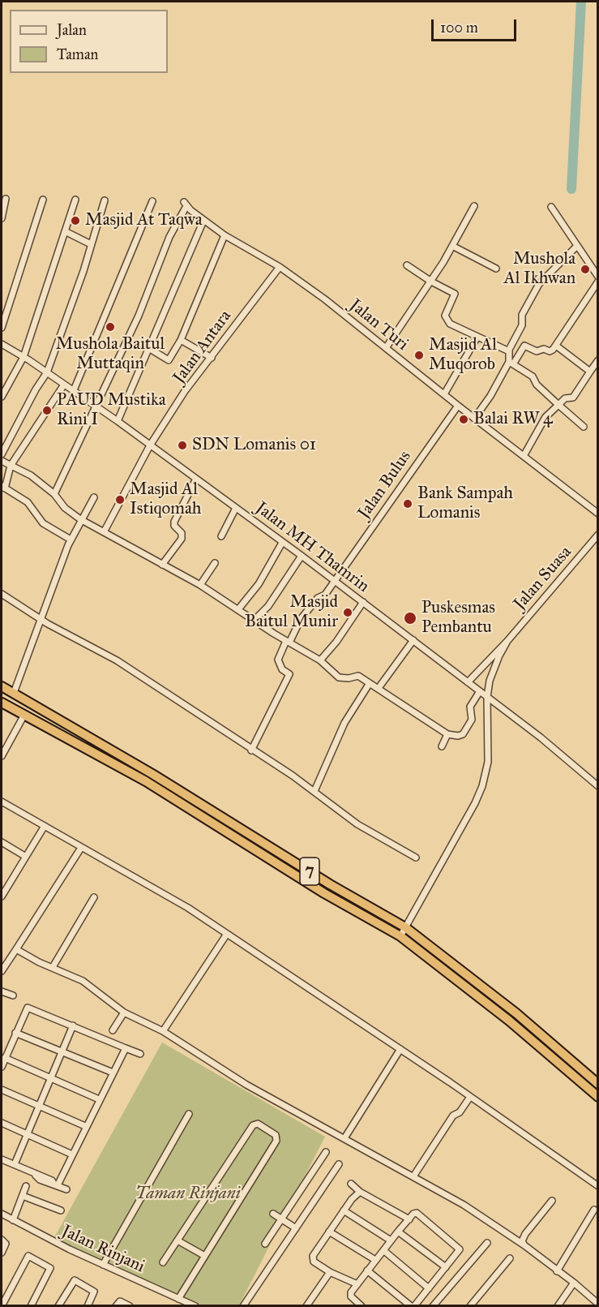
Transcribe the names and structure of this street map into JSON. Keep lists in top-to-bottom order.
{
  "streets": {
    "highway": ["7"],
    "street": [
      "Jalan Turi",
      "Jalan Antara",
      "Jalan Bulus",
      "Jalan MH Thamrin",
      "Jalan Suasa",
      "Jalan Rinjani"
    ]
  },
  "crossings": [
    ["Jalan Turi", "Jalan Antara"],
    ["Jalan Turi", "Jalan Bulus"],
    ["Jalan Turi", "Jalan MH Thamrin"],
    ["Jalan Antara", "Jalan MH Thamrin"],
    ["Jalan Bulus", "Jalan MH Thamrin"],
    ["Jalan MH Thamrin", "Jalan Suasa"]
  ],
  "parks": ["Taman Rinjani"],
  "places": [
    "Masjid At Taqwa",
    "Mushola Al Ikhwan",
    "Mushola Baitul Muttaqin",
    "Masjid Al Muqorob",
    "PAUD Mustika Rini I",
    "Balai RW 4",
    "SDN Lomanis 01",
    "Masjid Al Istiqomah",
    "Bank Sampah Lomanis",
    "Masjid Baitul Munir",
    "Puskesmas Pembantu"
  ],
  "legend": ["Jalan", "Taman"],
  "scale_bar": "100 m"
}
